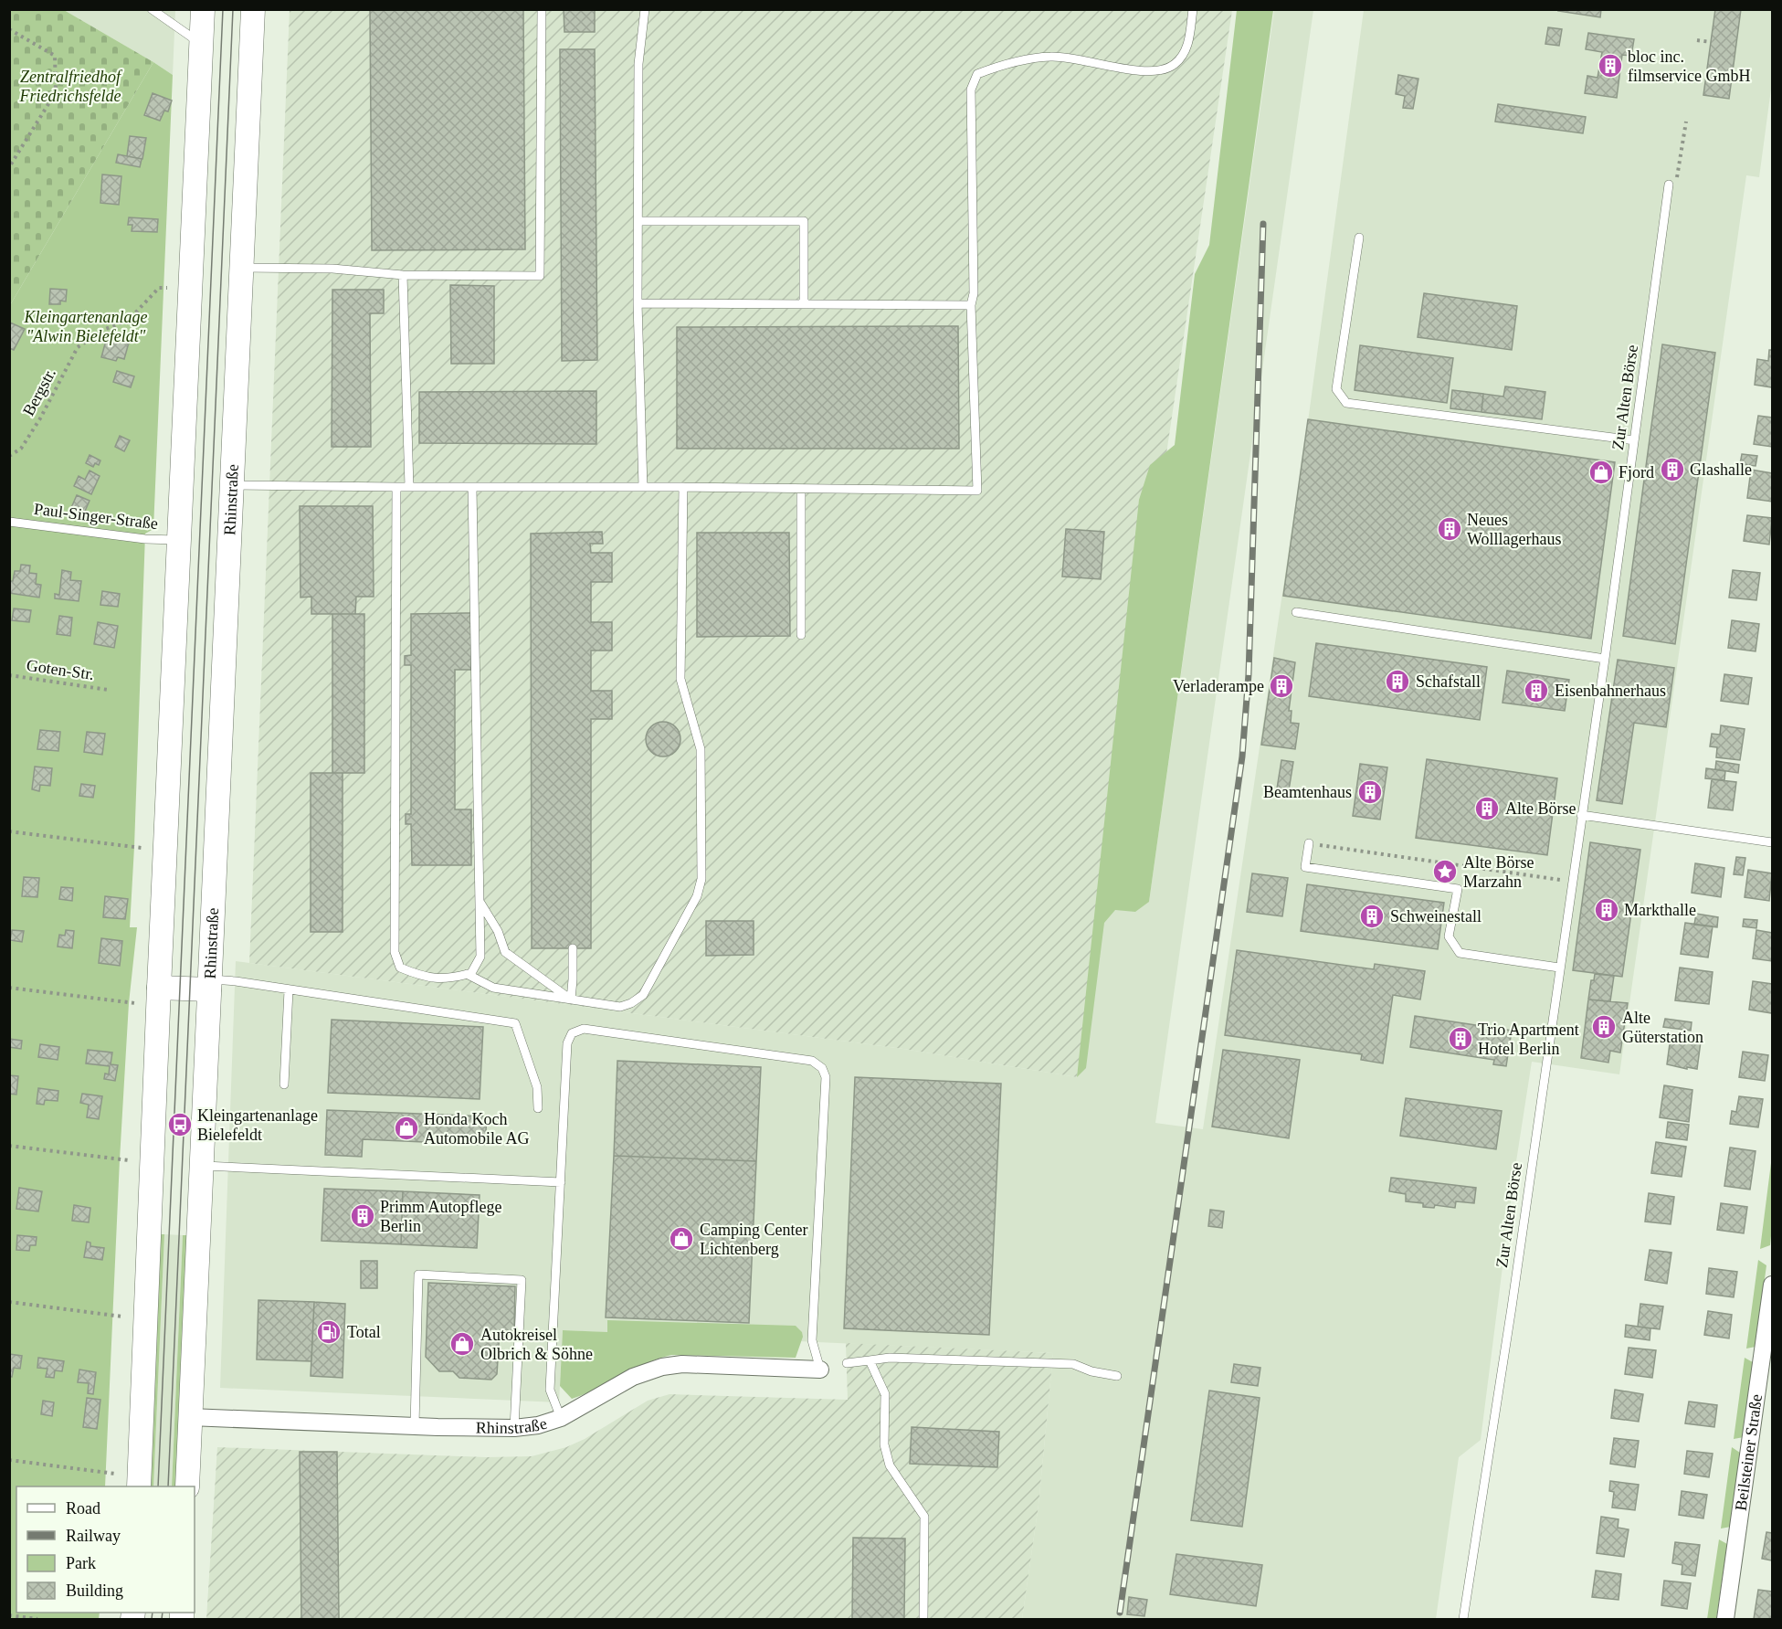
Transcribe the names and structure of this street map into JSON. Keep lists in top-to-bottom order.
{
  "streets": {
    "main road": ["Rhinstraße"],
    "street": ["Beilsteiner Straße"],
    "lane": ["Zur Alten Börse", "Paul-Singer-Straße"],
    "path": ["Bergstr.", "Goten-Str."]
  },
  "parks": ["Zentralfriedhof Friedrichsfelde", "Kleingartenanlage \"Alwin Bielefeldt\""],
  "places": {
    "building": [
      "bloc inc. filmservice GmbH",
      "Glashalle",
      "Neues Wolllagerhaus",
      "Schafstall",
      "Verladerampe",
      "Eisenbahnerhaus",
      "Beamtenhaus",
      "Alte Börse",
      "Markthalle",
      "Schweinestall",
      "Alte Güterstation",
      "Trio Apartment Hotel Berlin",
      "Primm Autopflege Berlin"
    ],
    "shop": [
      "Fjord",
      "Honda Koch Automobile AG",
      "Camping Center Lichtenberg",
      "Autokreisel Olbrich & Söhne"
    ],
    "place": ["Alte Börse Marzahn"],
    "bus stop": ["Kleingartenanlage Bielefeldt"],
    "fuel station": ["Total"]
  },
  "legend": [
    "Road",
    "Railway",
    "Park",
    "Building"
  ]
}
